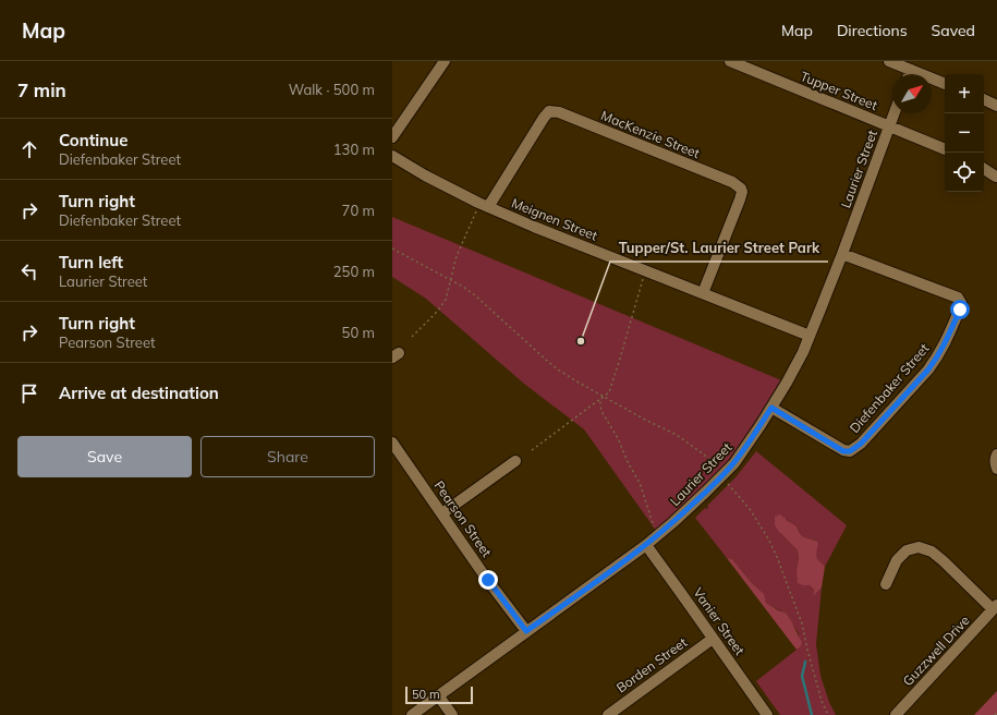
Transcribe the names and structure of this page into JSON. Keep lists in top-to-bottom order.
{
  "streets": {
    "street": [
      "Tupper Street",
      "MacKenzie Street",
      "Laurier Street",
      "Meignen Street",
      "Diefenbaker Street",
      "Pearson Street",
      "Vanier Street",
      "Guzzwell Drive",
      "Borden Street"
    ]
  },
  "crossings": [
    ["Tupper Street", "Laurier Street"],
    ["MacKenzie Street", "Meignen Street"],
    ["Laurier Street", "Meignen Street"],
    ["Laurier Street", "Diefenbaker Street"],
    ["Laurier Street", "Pearson Street"],
    ["Laurier Street", "Vanier Street"],
    ["Vanier Street", "Borden Street"]
  ],
  "places": ["Tupper/St. Laurier Street Park"],
  "scale_bar": "50 m",
  "north": "top right",
  "page": {
    "header": "Map",
    "nav": ["Map", "Directions", "Saved"],
    "heading": ["7 min", "Walk · 500 m"],
    "map_buttons": ["+", "−"],
    "list": [
      ["Continue", "Diefenbaker Street", "130 m"],
      ["Turn right", "Diefenbaker Street", "70 m"],
      ["Turn left", "Laurier Street", "250 m"],
      ["Turn right", "Pearson Street", "50 m"],
      "Arrive at destination"
    ],
    "buttons": ["Save", "Share"],
    "scale": "50 m"
  }
}
